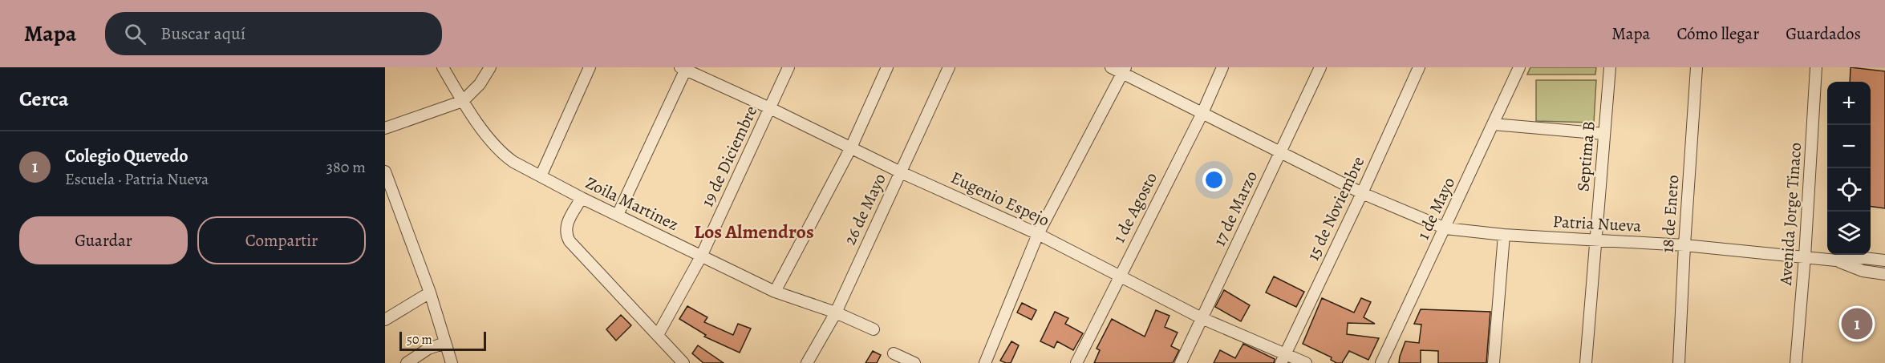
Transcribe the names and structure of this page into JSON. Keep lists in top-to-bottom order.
{
  "streets": {
    "street": [
      "19 de Diciembre",
      "Septima B",
      "Eugenio Espejo",
      "Zoila Martinez",
      "1 de Agosto",
      "17 de Marzo",
      "15 de Noviembre",
      "1 de Mayo",
      "26 de Mayo",
      "18 de Enero",
      "Avenida Jorge Tinaco",
      "Patria Nueva"
    ]
  },
  "crossings": [
    ["19 de Diciembre", "Eugenio Espejo"],
    ["19 de Diciembre", "Zoila Martinez"],
    ["Septima B", "Patria Nueva"],
    ["Eugenio Espejo", "1 de Agosto"],
    ["Eugenio Espejo", "17 de Marzo"],
    ["Eugenio Espejo", "15 de Noviembre"],
    ["Eugenio Espejo", "26 de Mayo"],
    ["Zoila Martinez", "26 de Mayo"],
    ["1 de Agosto", "Patria Nueva"],
    ["17 de Marzo", "Patria Nueva"],
    ["15 de Noviembre", "Patria Nueva"],
    ["1 de Mayo", "Patria Nueva"],
    ["18 de Enero", "Patria Nueva"],
    ["Avenida Jorge Tinaco", "Patria Nueva"]
  ],
  "districts": ["Los Almendros"],
  "scale_bar": "50 m",
  "page": {
    "header": "Mapa",
    "search": "Buscar aquí",
    "nav": ["Mapa", "Cómo llegar", "Guardados"],
    "heading": "Cerca",
    "map_buttons": ["+", "−"],
    "list": [
      {
        "mark": "1",
        "name": "Colegio Quevedo",
        "note": "Escuela · Patria Nueva",
        "value": "380 m"
      }
    ],
    "buttons": ["Guardar", "Compartir"],
    "pins": "1",
    "scale": "50 m"
  }
}
